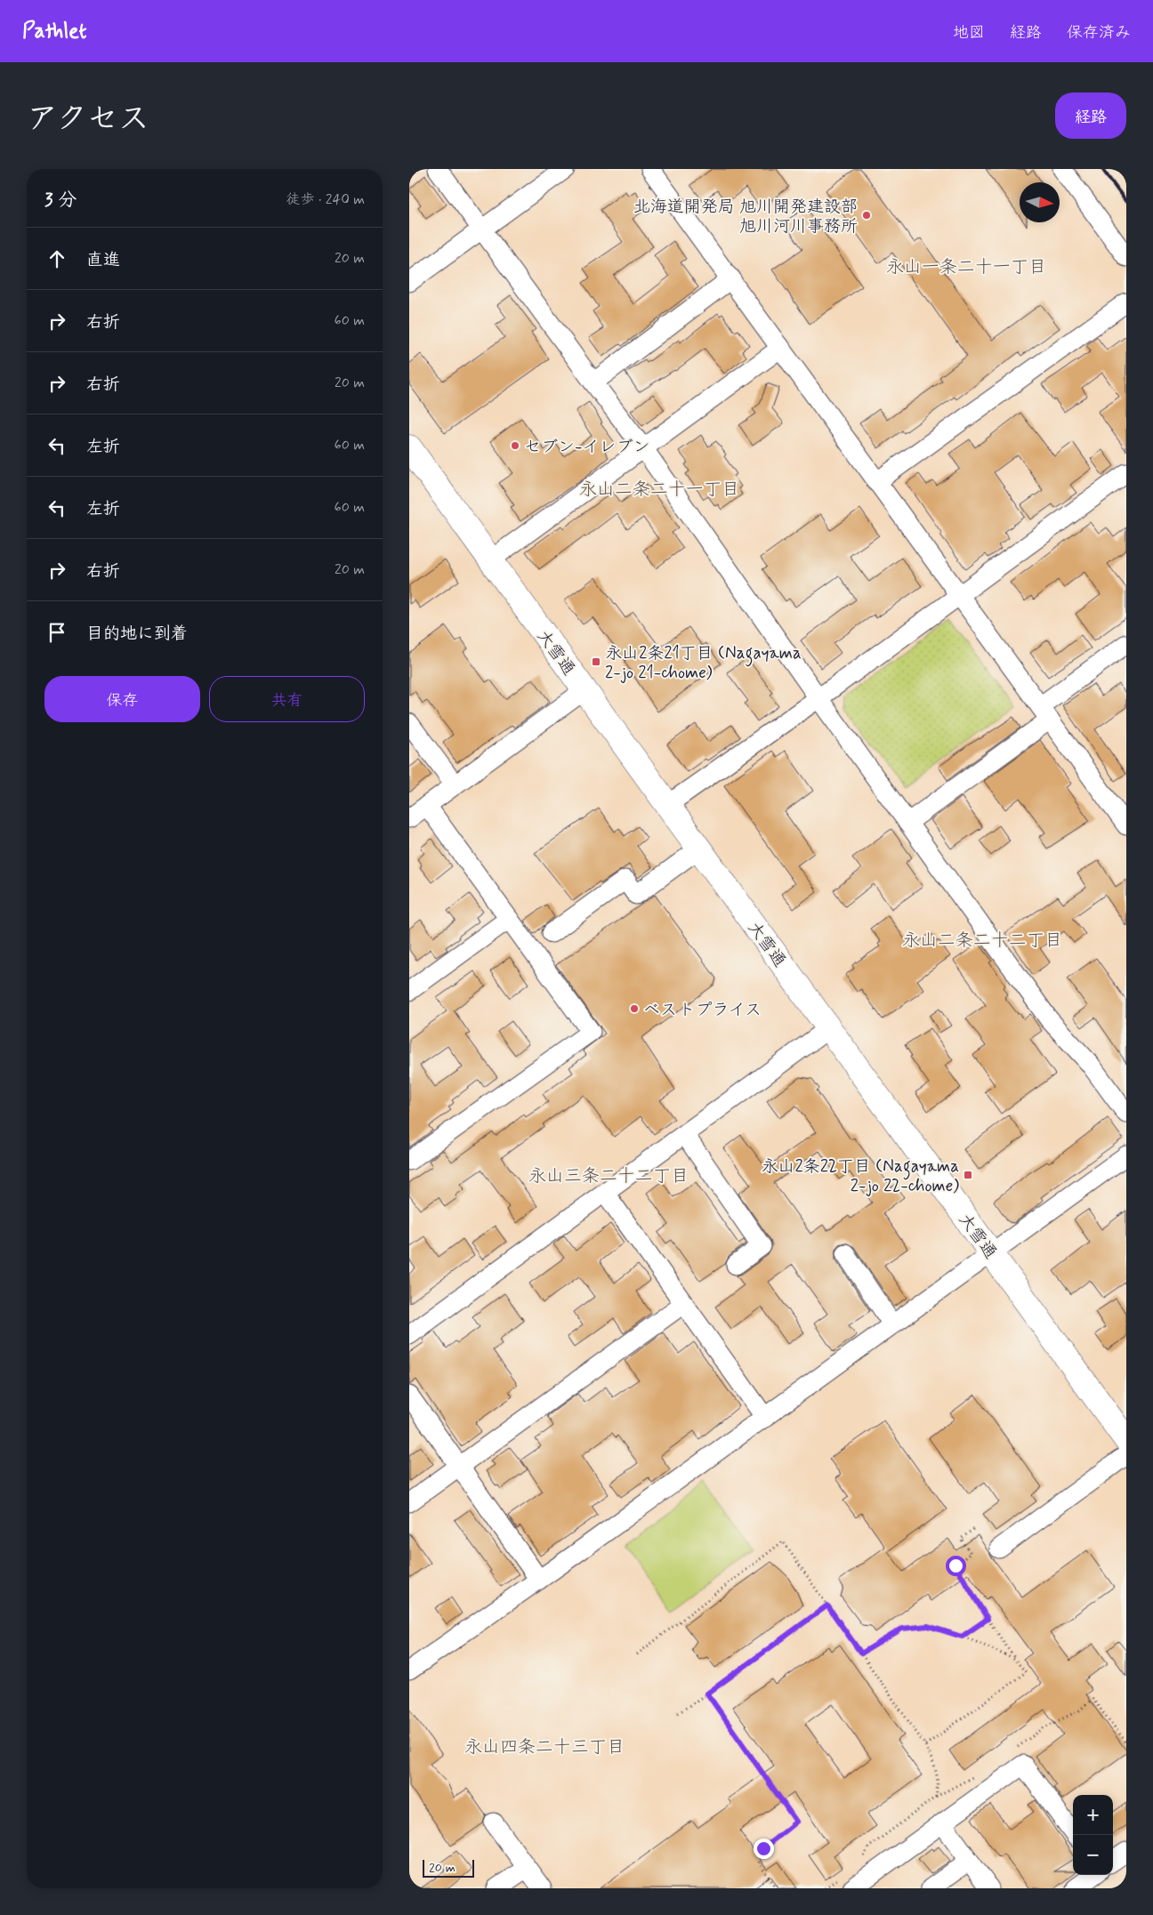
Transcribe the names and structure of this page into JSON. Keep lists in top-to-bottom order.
{
  "streets": {
    "highway": ["大雪通"]
  },
  "districts": [
    "永山一条二十一丁目",
    "永山二条二十一丁目",
    "永山二条二十二丁目",
    "永山三条二十二丁目",
    "永山四条二十三丁目"
  ],
  "places": {
    "other": ["北海道開発局 旭川開発建設部 旭川河川事務所", "セブン-イレブン", "ベストプライス"],
    "transit": ["永山2条21丁目 (Nagayama 2-jo 21-chome)", "永山2条22丁目 (Nagayama 2-jo 22-chome)"]
  },
  "scale_bar": "20 m",
  "north": "right",
  "page": {
    "header": "Pathlet",
    "nav": ["地図", "経路", "保存済み"],
    "title": "アクセス",
    "buttons": [
      "経路",
      ["保存", "共有"]
    ],
    "heading": ["3 分", "徒歩 · 240 m"],
    "list": [
      ["直進", "20 m"],
      ["右折", "60 m"],
      ["右折", "20 m"],
      ["左折", "60 m"],
      ["左折", "60 m"],
      ["右折", "20 m"],
      "目的地に到着"
    ],
    "map_buttons": ["+", "−"],
    "scale": "20 m"
  }
}
